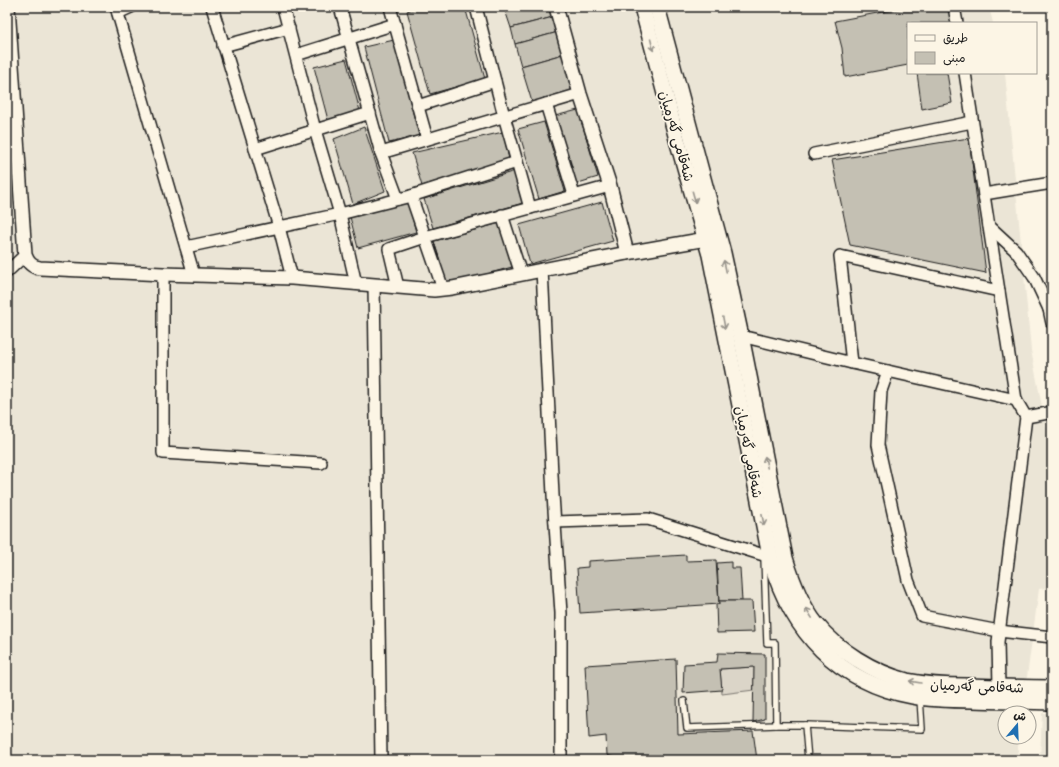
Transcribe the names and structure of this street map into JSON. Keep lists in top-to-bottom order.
{
  "streets": {
    "main road": ["شەقامی گەرمیان"]
  },
  "legend": ["طريق", "مبنى"],
  "north": "top"
}
